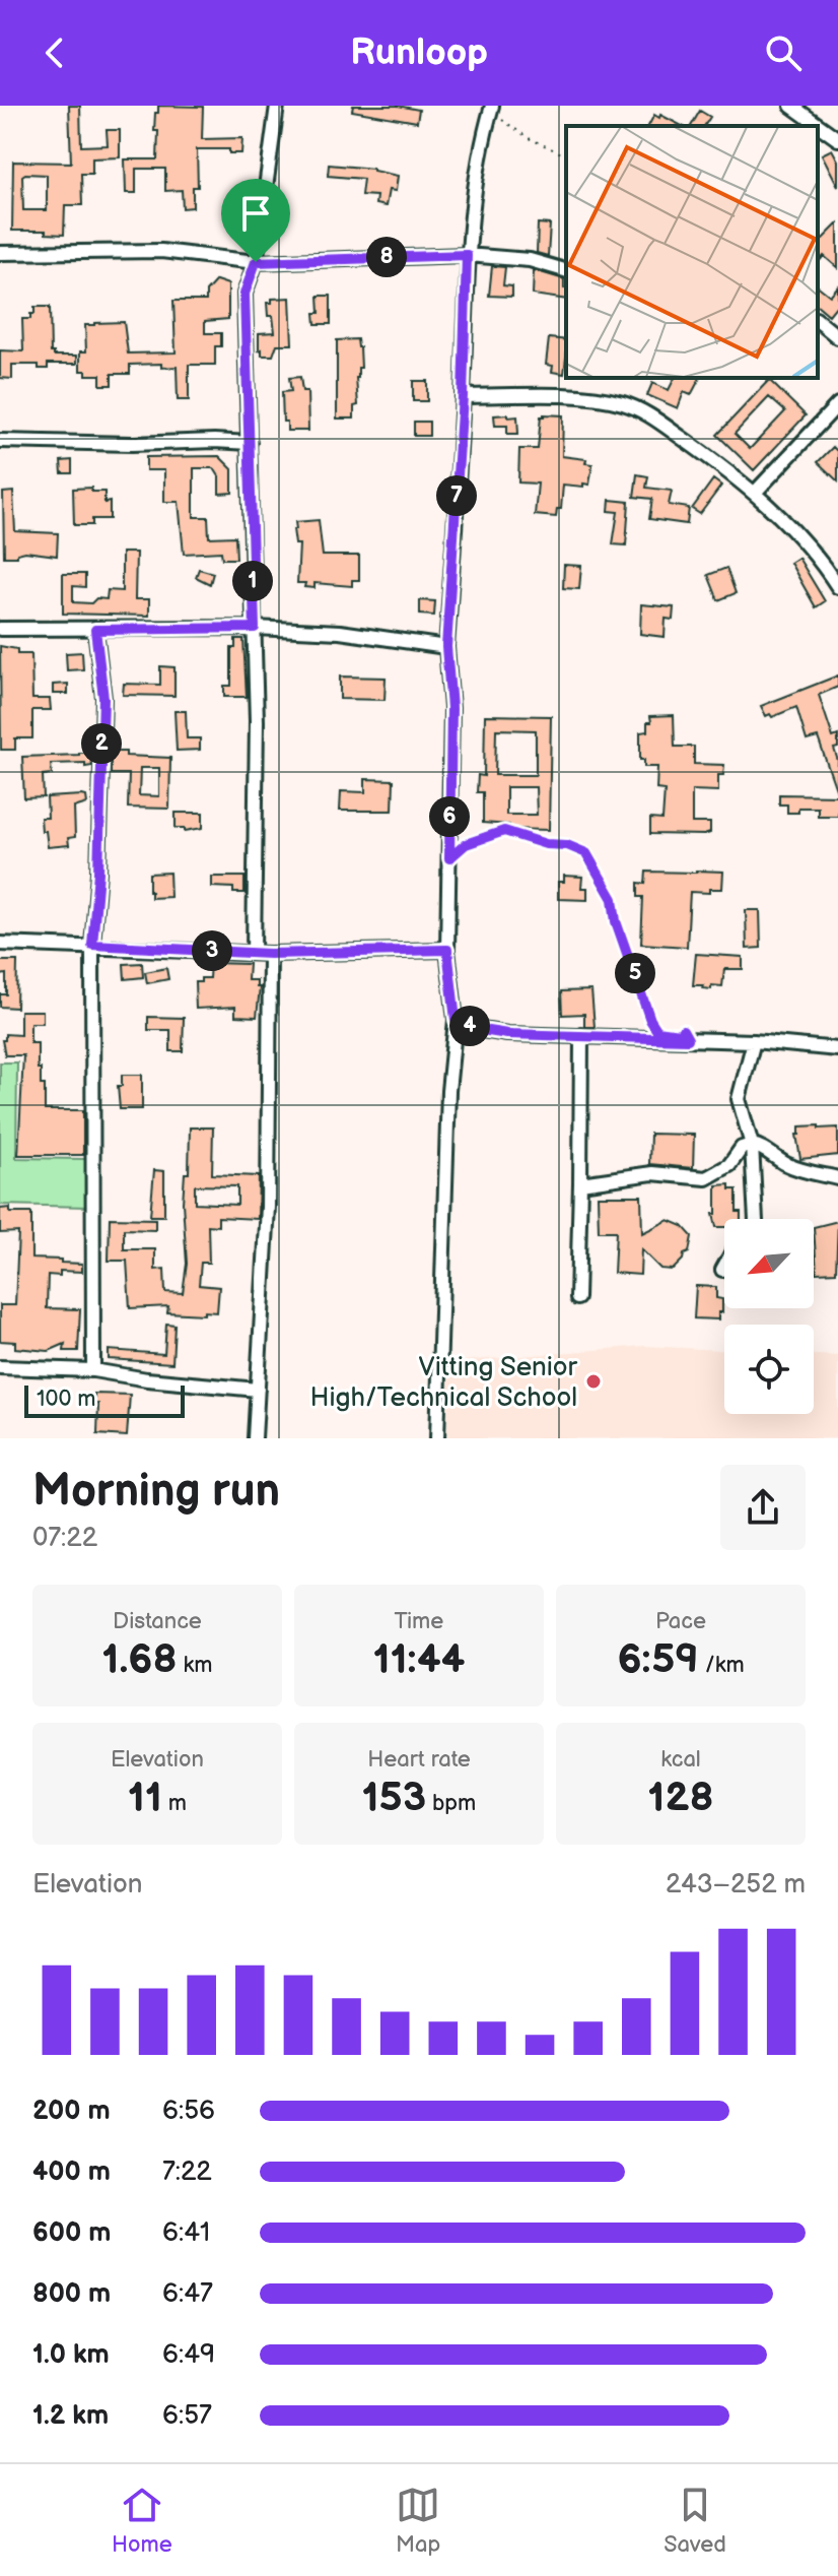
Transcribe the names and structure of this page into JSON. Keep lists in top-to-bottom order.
{
  "places": ["Vitting Senior High/Technical School"],
  "scale_bar": "100 m",
  "north": "bottom left",
  "page": {
    "header": "Runloop",
    "pins": [
      "8",
      "7",
      "1",
      "2",
      "6",
      "3",
      "5",
      "4"
    ],
    "scale": "100 m",
    "heading": ["Morning run", "07:22"],
    "stats": [
      ["Distance", "1.68 km"],
      ["Time", "11:44"],
      ["Pace", "6:59 /km"],
      ["Elevation", "11 m"],
      ["Heart rate", "153 bpm"],
      ["kcal", "128"]
    ],
    "chart": ["Elevation", "243–252 m"],
    "list": [
      {
        "name": "200 m",
        "note": "6:56"
      },
      {
        "name": "400 m",
        "note": "7:22"
      },
      {
        "name": "600 m",
        "note": "6:41"
      },
      {
        "name": "800 m",
        "note": "6:47"
      },
      {
        "name": "1.0 km",
        "note": "6:49"
      },
      {
        "name": "1.2 km",
        "note": "6:57"
      }
    ],
    "tabs": ["Home", "Map", "Saved"]
  }
}
